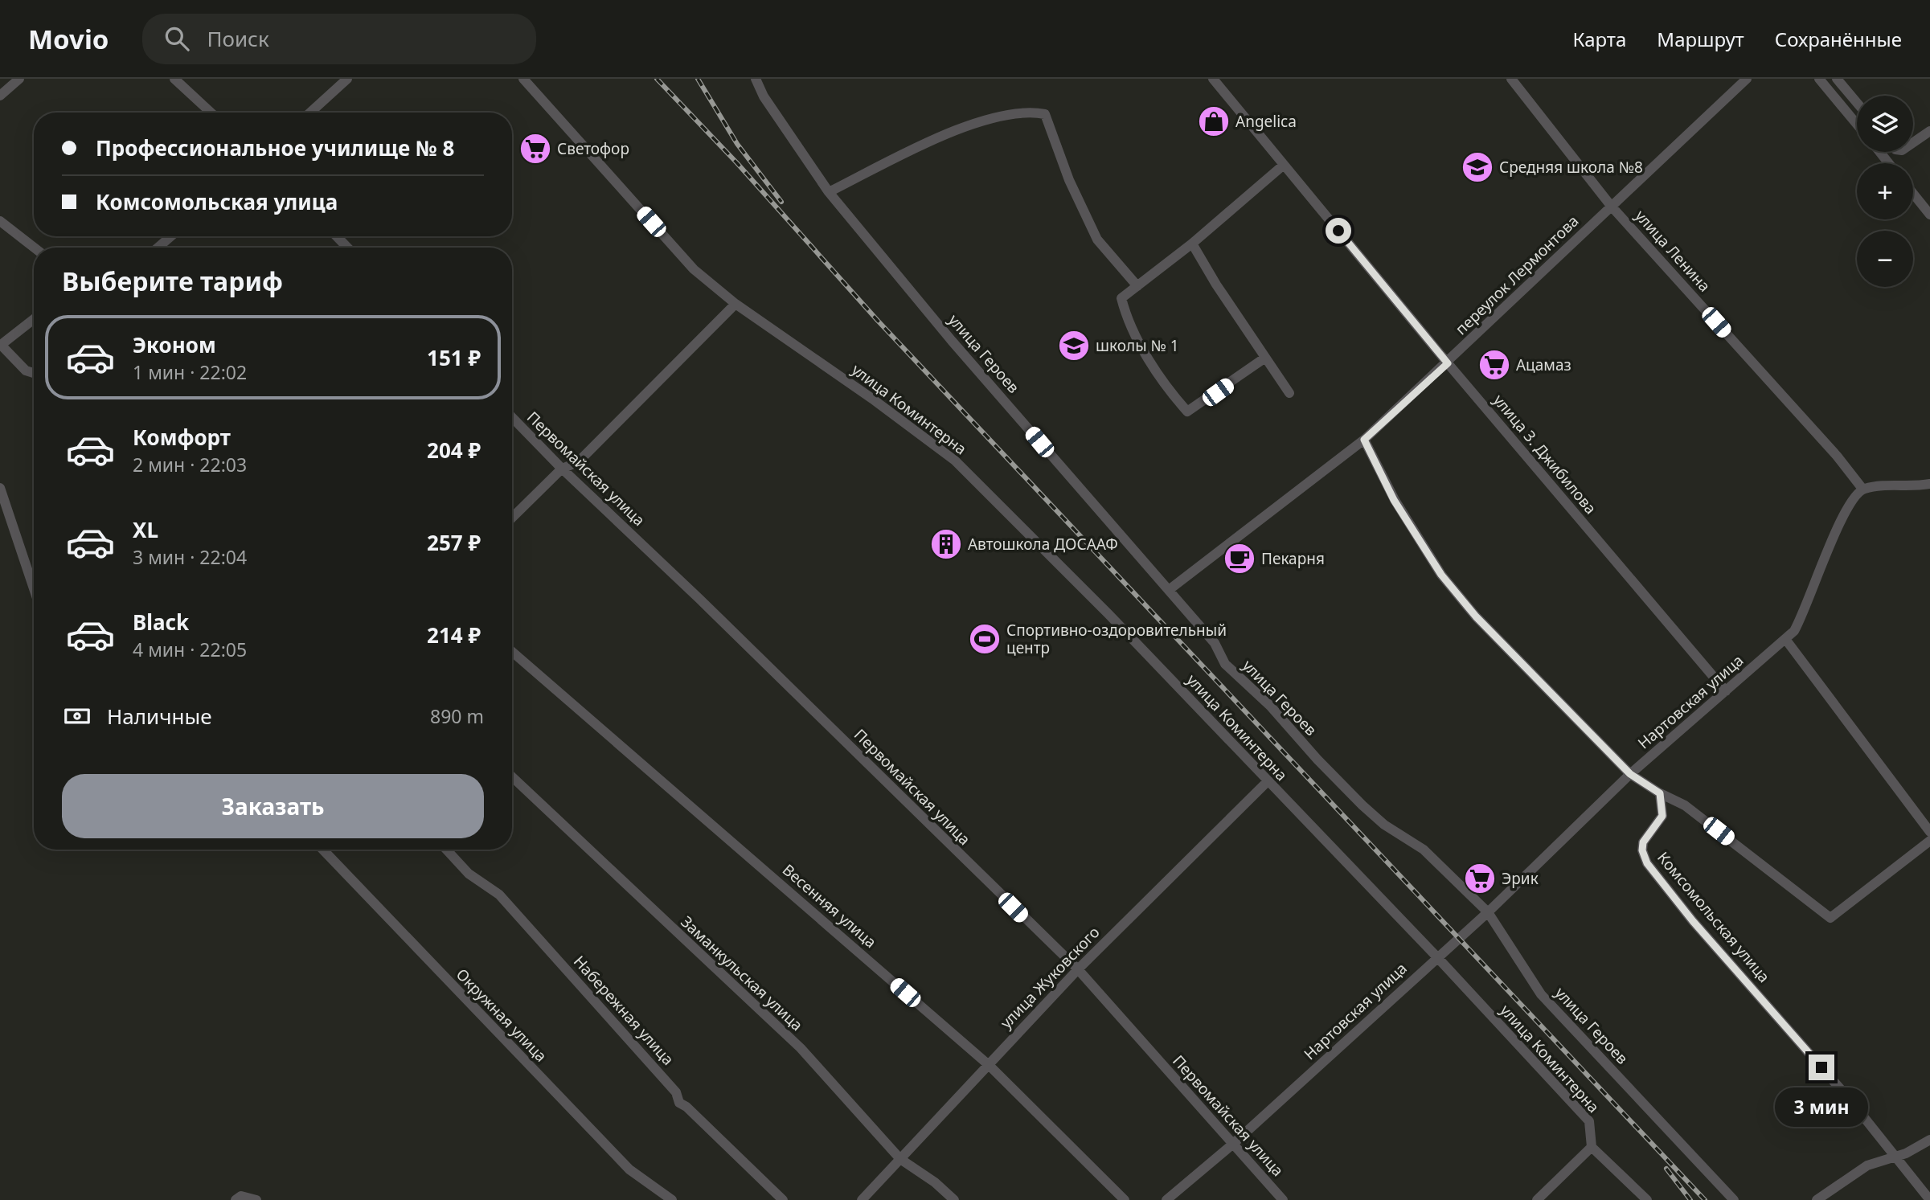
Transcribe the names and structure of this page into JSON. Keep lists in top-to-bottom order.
{
  "streets": {
    "street": [
      "улица Ленина",
      "переулок Лермонтова",
      "улица Героев",
      "улица Коминтерна",
      "улица З. Джибилова",
      "Первомайская улица",
      "Нартовская улица",
      "Весенняя улица",
      "Комсомольская улица",
      "Заманкульская улица",
      "улица Жуковского",
      "Набережная улица",
      "Окружная улица"
    ]
  },
  "crossings": [
    ["улица Ленина", "переулок Лермонтова"],
    ["улица Ленина", "Нартовская улица"],
    ["переулок Лермонтова", "улица Героев"],
    ["переулок Лермонтова", "улица З. Джибилова"],
    ["улица Героев", "Нартовская улица"],
    ["улица Коминтерна", "Нартовская улица"],
    ["улица Коминтерна", "улица Жуковского"],
    ["улица З. Джибилова", "Нартовская улица"],
    ["Первомайская улица", "Нартовская улица"],
    ["Первомайская улица", "улица Жуковского"],
    ["Весенняя улица", "улица Жуковского"],
    ["Заманкульская улица", "улица Жуковского"]
  ],
  "places": {
    "shop": ["Angelica"],
    "supermarket": ["Светофор", "Ацамаз", "Эрик"],
    "school or university": ["Средняя школа №8", "школы № 1"],
    "building": ["Автошкола ДОСААФ"],
    "cafe": ["Пекарня"],
    "sports": ["Спортивно-оздоровительный центр"]
  },
  "page": {
    "header": "Movio",
    "search": "Поиск",
    "nav": ["Карта", "Маршрут", "Сохранённые"],
    "map_buttons": ["+", "−"],
    "banner": ["Профессиональное училище № 8", "Комсомольская улица"],
    "heading": "Выберите тариф",
    "list": [
      {
        "name": "Эконом",
        "note": "1 мин · 22:02",
        "value": "151 ₽"
      },
      {
        "name": "Комфорт",
        "note": "2 мин · 22:03",
        "value": "204 ₽"
      },
      {
        "name": "XL",
        "note": "3 мин · 22:04",
        "value": "257 ₽"
      },
      {
        "name": "Black",
        "note": "4 мин · 22:05",
        "value": "214 ₽"
      }
    ],
    "pay": ["Наличные", "890 m"],
    "buttons": "Заказать",
    "bubble": "3 мин"
  }
}
